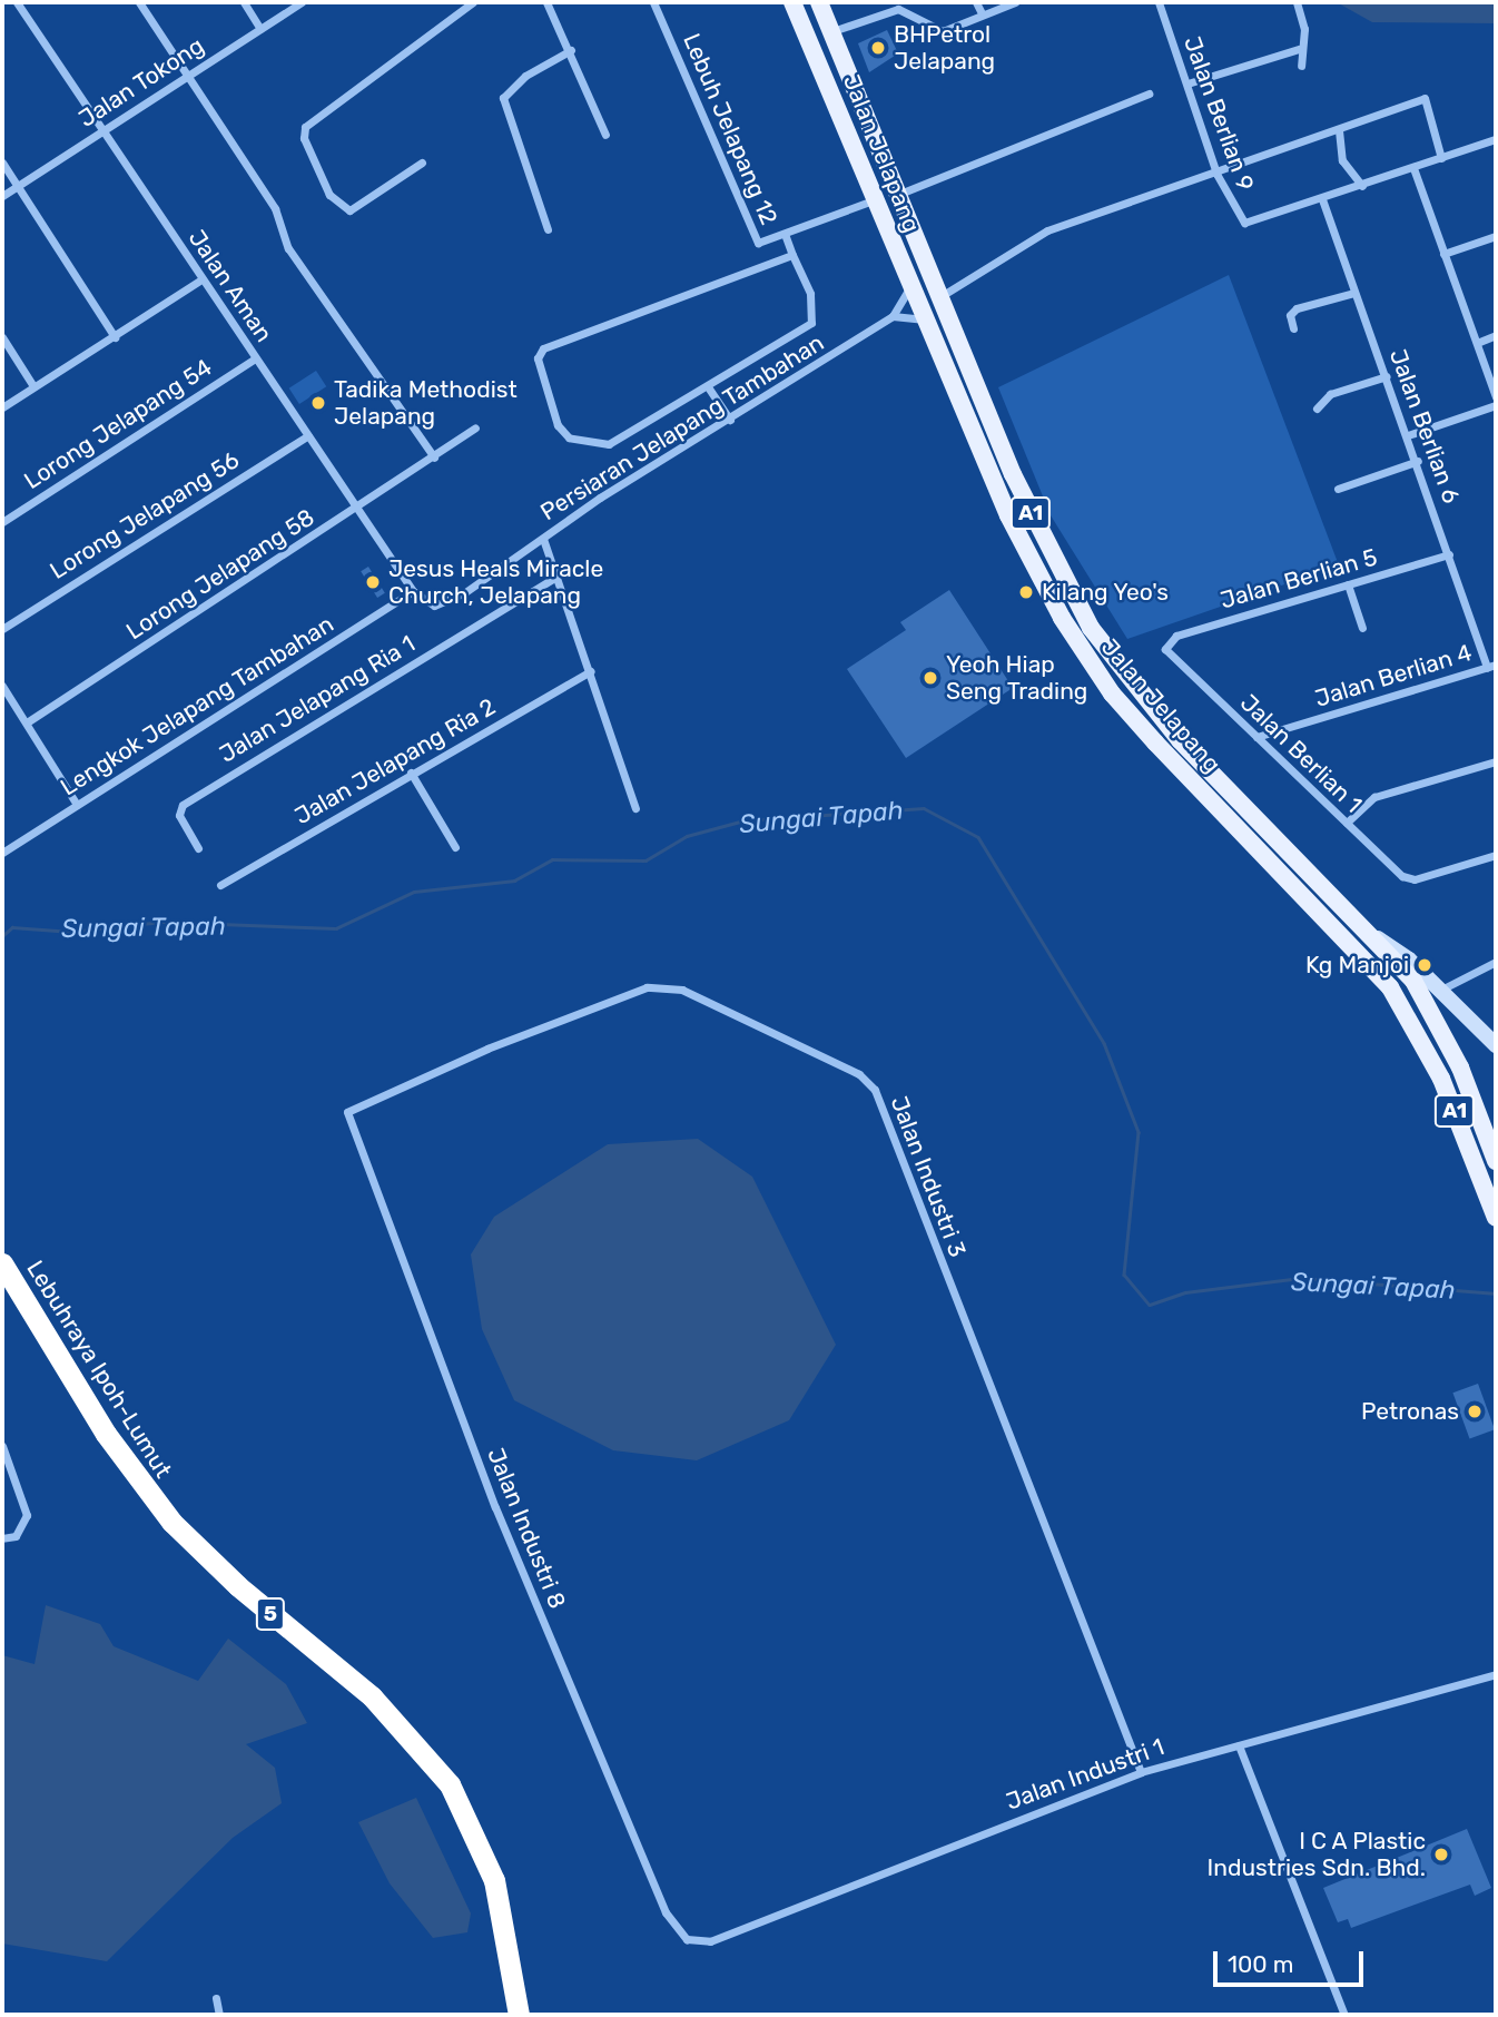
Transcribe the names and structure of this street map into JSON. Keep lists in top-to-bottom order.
{
  "streets": {
    "highway": ["Lebuhraya Ipoh-Lumut", "5"],
    "main road": ["Jalan Jelapang", "A1"],
    "street": [
      "Jalan Tokong",
      "Jalan Berlian 9",
      "Lebuh Jelapang 12",
      "Jalan Aman",
      "Lorong Jelapang 54",
      "Jalan Berlian 6",
      "Persiaran Jelapang Tambahan",
      "Lorong Jelapang 56",
      "Lorong Jelapang 58",
      "Jalan Berlian 5",
      "Jalan Berlian 4",
      "Jalan Jelapang Ria 1",
      "Lengkok Jelapang Tambahan",
      "Jalan Berlian 1",
      "Jalan Jelapang Ria 2",
      "Jalan Industri 3",
      "Jalan Industri 8",
      "Jalan Industri 1"
    ]
  },
  "crossings": [
    ["Jalan Tokong", "Jalan Aman"],
    ["Jalan Berlian 9", "Jalan Berlian 6"],
    ["Lebuh Jelapang 12", "Jalan Jelapang"],
    ["Jalan Jelapang", "Persiaran Jelapang Tambahan"],
    ["Jalan Aman", "Lorong Jelapang 54"],
    ["Jalan Aman", "Persiaran Jelapang Tambahan"],
    ["Jalan Aman", "Lorong Jelapang 56"],
    ["Jalan Aman", "Lorong Jelapang 58"],
    ["Jalan Aman", "Lengkok Jelapang Tambahan"],
    ["Jalan Berlian 6", "Jalan Berlian 5"],
    ["Jalan Berlian 6", "Jalan Berlian 4"],
    ["Persiaran Jelapang Tambahan", "Lengkok Jelapang Tambahan"],
    ["Jalan Berlian 5", "Jalan Berlian 1"],
    ["Jalan Berlian 4", "Jalan Berlian 1"],
    ["Jalan Industri 3", "Jalan Industri 8"],
    ["Jalan Industri 3", "Jalan Industri 1"],
    ["Jalan Industri 8", "Jalan Industri 1"]
  ],
  "water": ["Sungai Tapah"],
  "places": [
    "BHPetrol Jelapang",
    "Tadika Methodist Jelapang",
    "Jesus Heals Miracle Church, Jelapang",
    "Kilang Yeo's",
    "Yeoh Hiap Seng Trading",
    "Kg Manjoi",
    "Petronas",
    "I C A Plastic Industries Sdn. Bhd."
  ],
  "scale_bar": "100 m"
}
